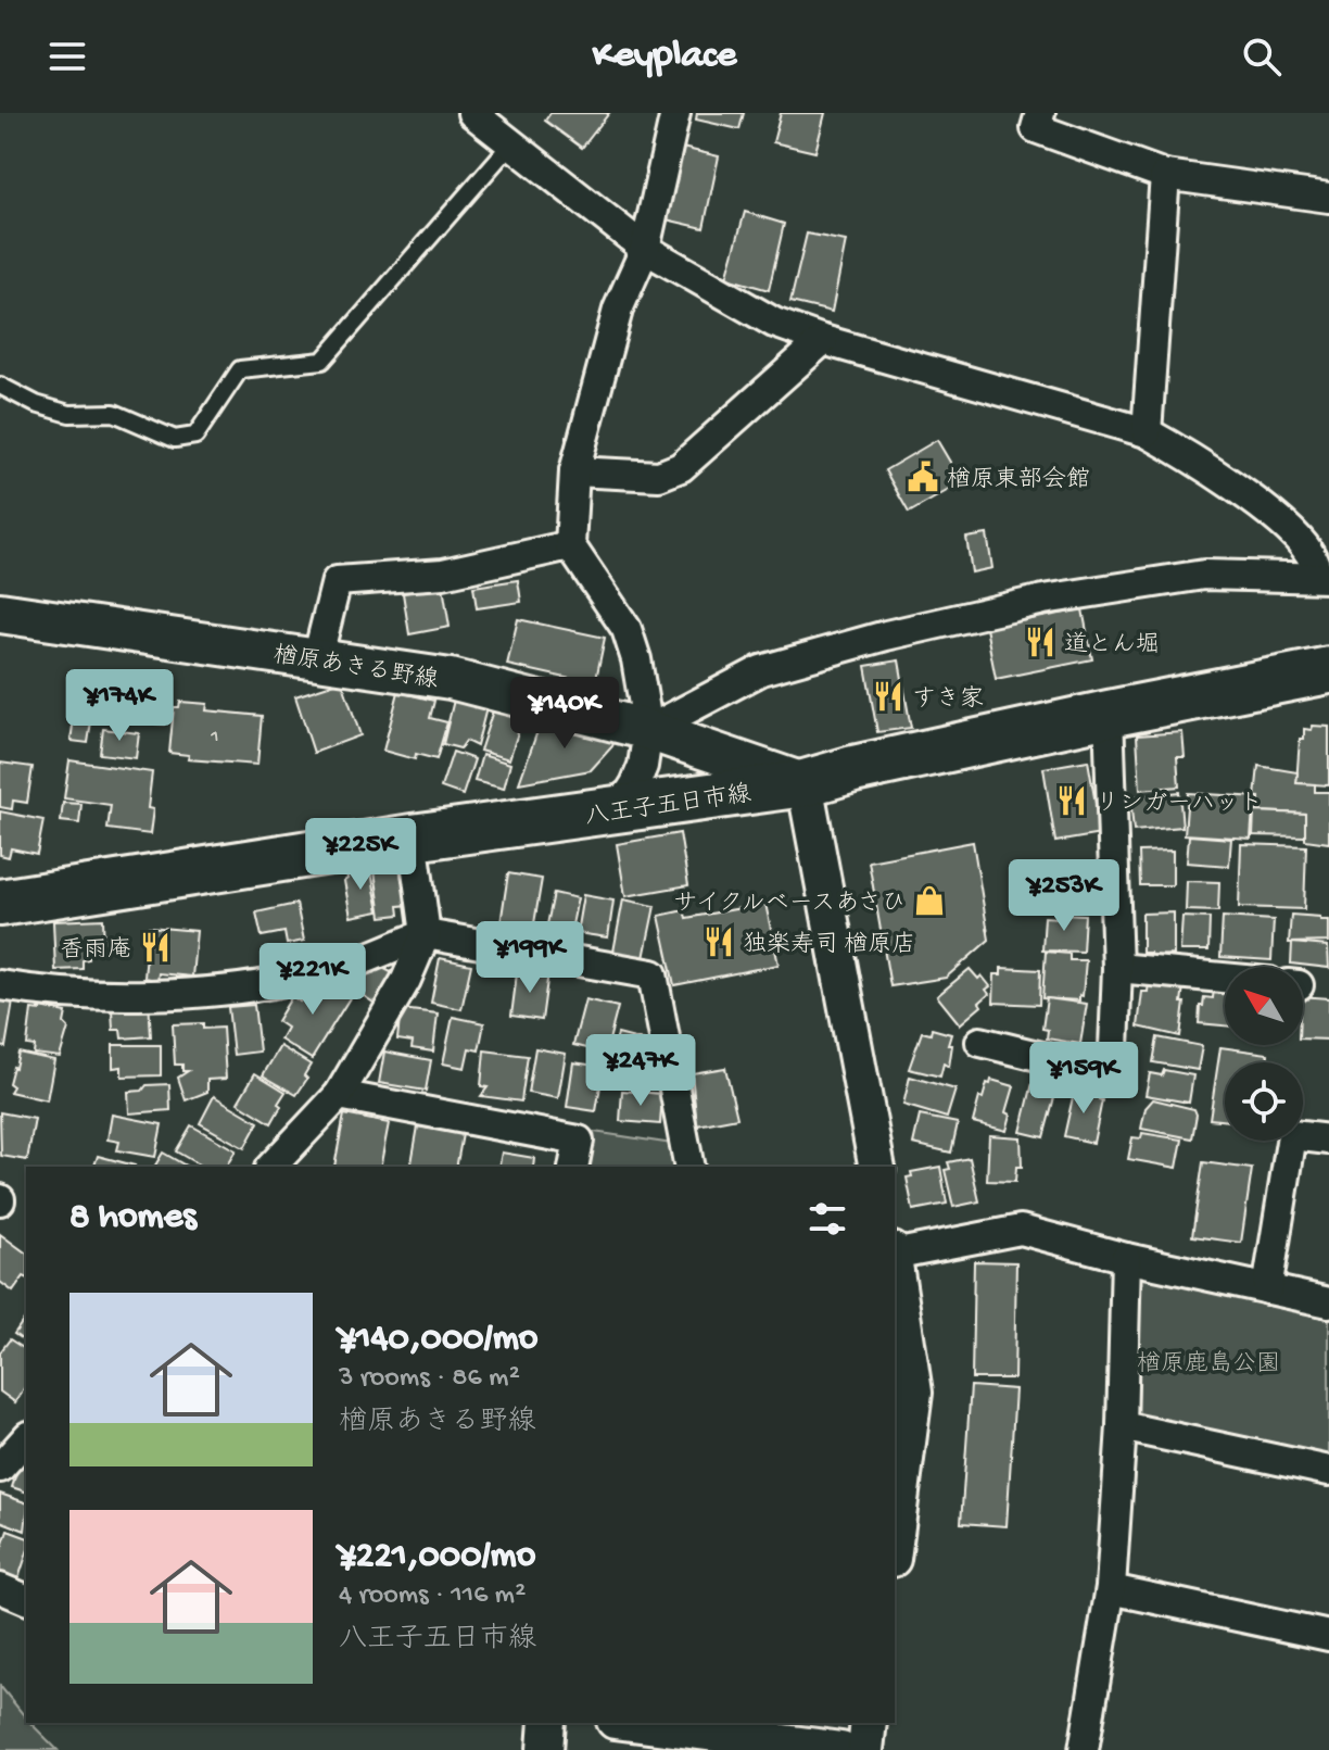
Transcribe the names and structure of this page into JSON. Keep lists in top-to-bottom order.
{
  "streets": {
    "main road": ["楢原あきる野線", "八王子五日市線"]
  },
  "crossings": [
    ["楢原あきる野線", "八王子五日市線"]
  ],
  "parks": ["楢原鹿島公園"],
  "places": {
    "public building": ["楢原東部会館"],
    "restaurant": [
      "道とん堀",
      "すき家",
      "リンガーハット",
      "独楽寿司 楢原店",
      "香雨庵"
    ],
    "shop": ["サイクルベースあさひ"]
  },
  "house_numbers": ["1"],
  "north": "top left",
  "page": {
    "header": "Keyplace",
    "price": [
      "¥174K",
      "¥140K",
      "¥225K",
      "¥253K",
      "¥199K",
      "¥221K",
      "¥247K",
      "¥159K"
    ],
    "heading": "8 homes",
    "list": [
      {
        "name": "¥140,000/mo",
        "note": "3 rooms · 86 m² · 楢原あきる野線"
      },
      {
        "name": "¥221,000/mo",
        "note": "4 rooms · 116 m² · 八王子五日市線"
      }
    ]
  }
}
